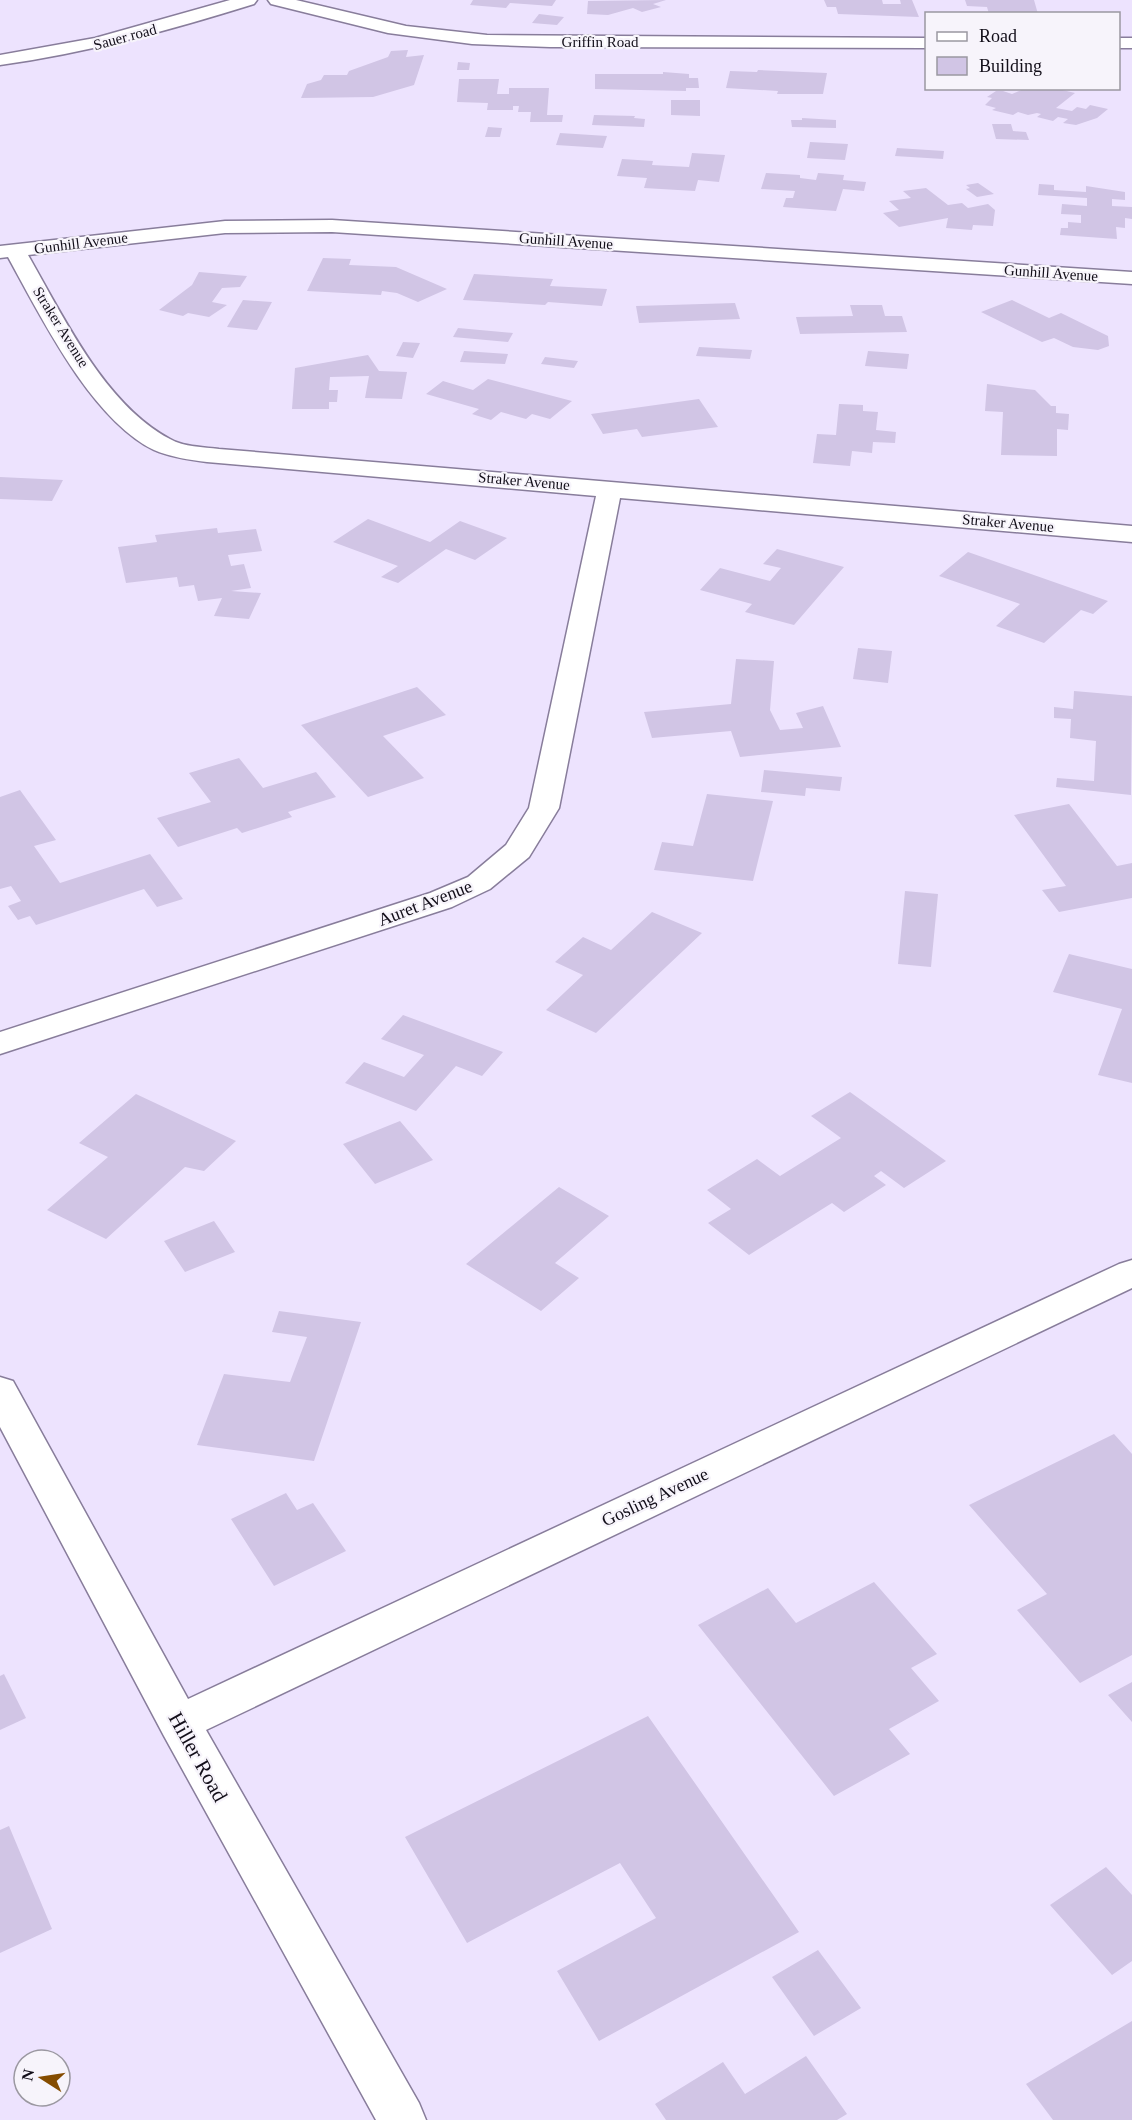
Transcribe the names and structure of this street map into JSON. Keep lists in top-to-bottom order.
{
  "streets": {
    "street": [
      "Sauer road",
      "Griffin Road",
      "Gunhill Avenue",
      "Straker Avenue",
      "Auret Avenue",
      "Gosling Avenue",
      "Hiller Road"
    ]
  },
  "crossings": [
    ["Gunhill Avenue", "Straker Avenue"],
    ["Straker Avenue", "Auret Avenue"],
    ["Gosling Avenue", "Hiller Road"]
  ],
  "legend": ["Road", "Building"],
  "north": "left"
}
